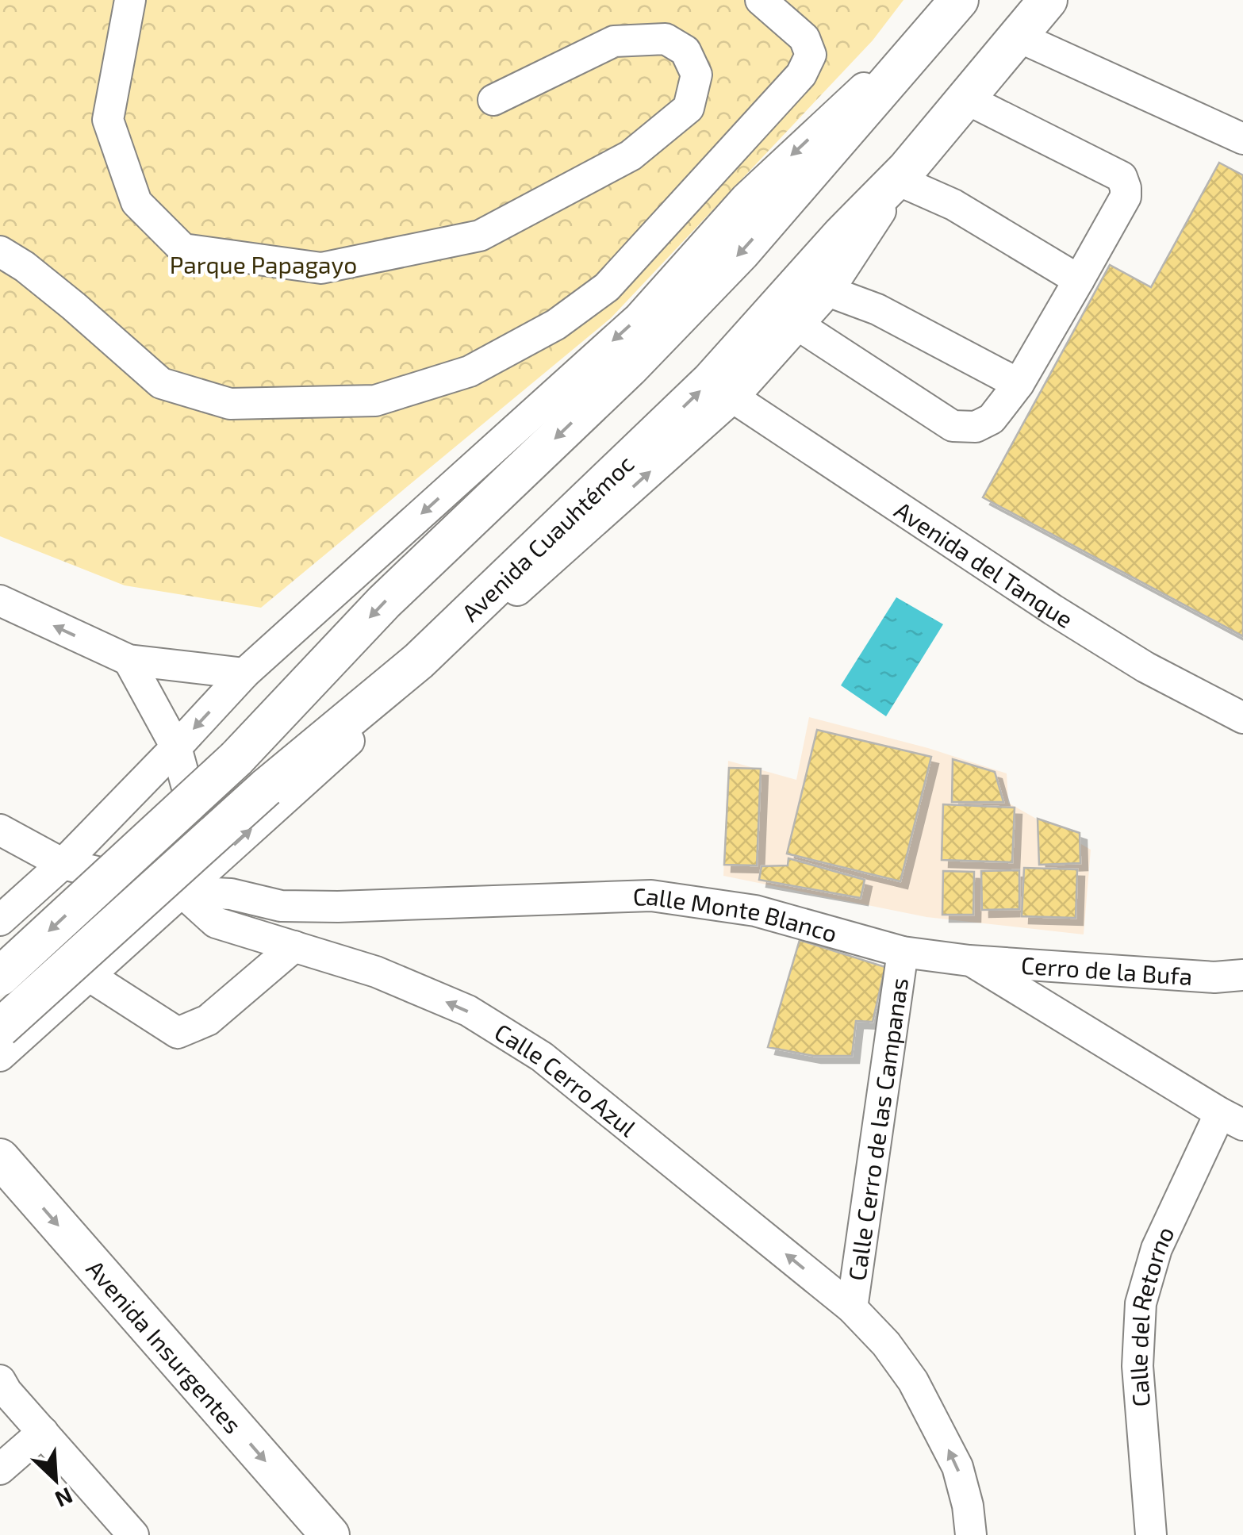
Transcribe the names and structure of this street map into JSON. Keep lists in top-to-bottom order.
{
  "streets": {
    "main road": ["Avenida Cuauhtémoc", "Avenida Insurgentes"],
    "street": [
      "Avenida del Tanque",
      "Calle Monte Blanco",
      "Cerro de la Bufa",
      "Calle Cerro Azul",
      "Calle Cerro de las Campanas",
      "Calle del Retorno"
    ]
  },
  "crossings": [
    ["Calle Monte Blanco", "Cerro de la Bufa"],
    ["Calle Monte Blanco", "Calle Cerro Azul"],
    ["Calle Monte Blanco", "Calle Cerro de las Campanas"],
    ["Calle Monte Blanco", "Calle del Retorno"],
    ["Calle Cerro Azul", "Calle Cerro de las Campanas"]
  ],
  "one_way": ["Calle Cerro Azul", "Avenida Insurgentes"],
  "parks": ["Parque Papagayo"],
  "north": "bottom right"
}
